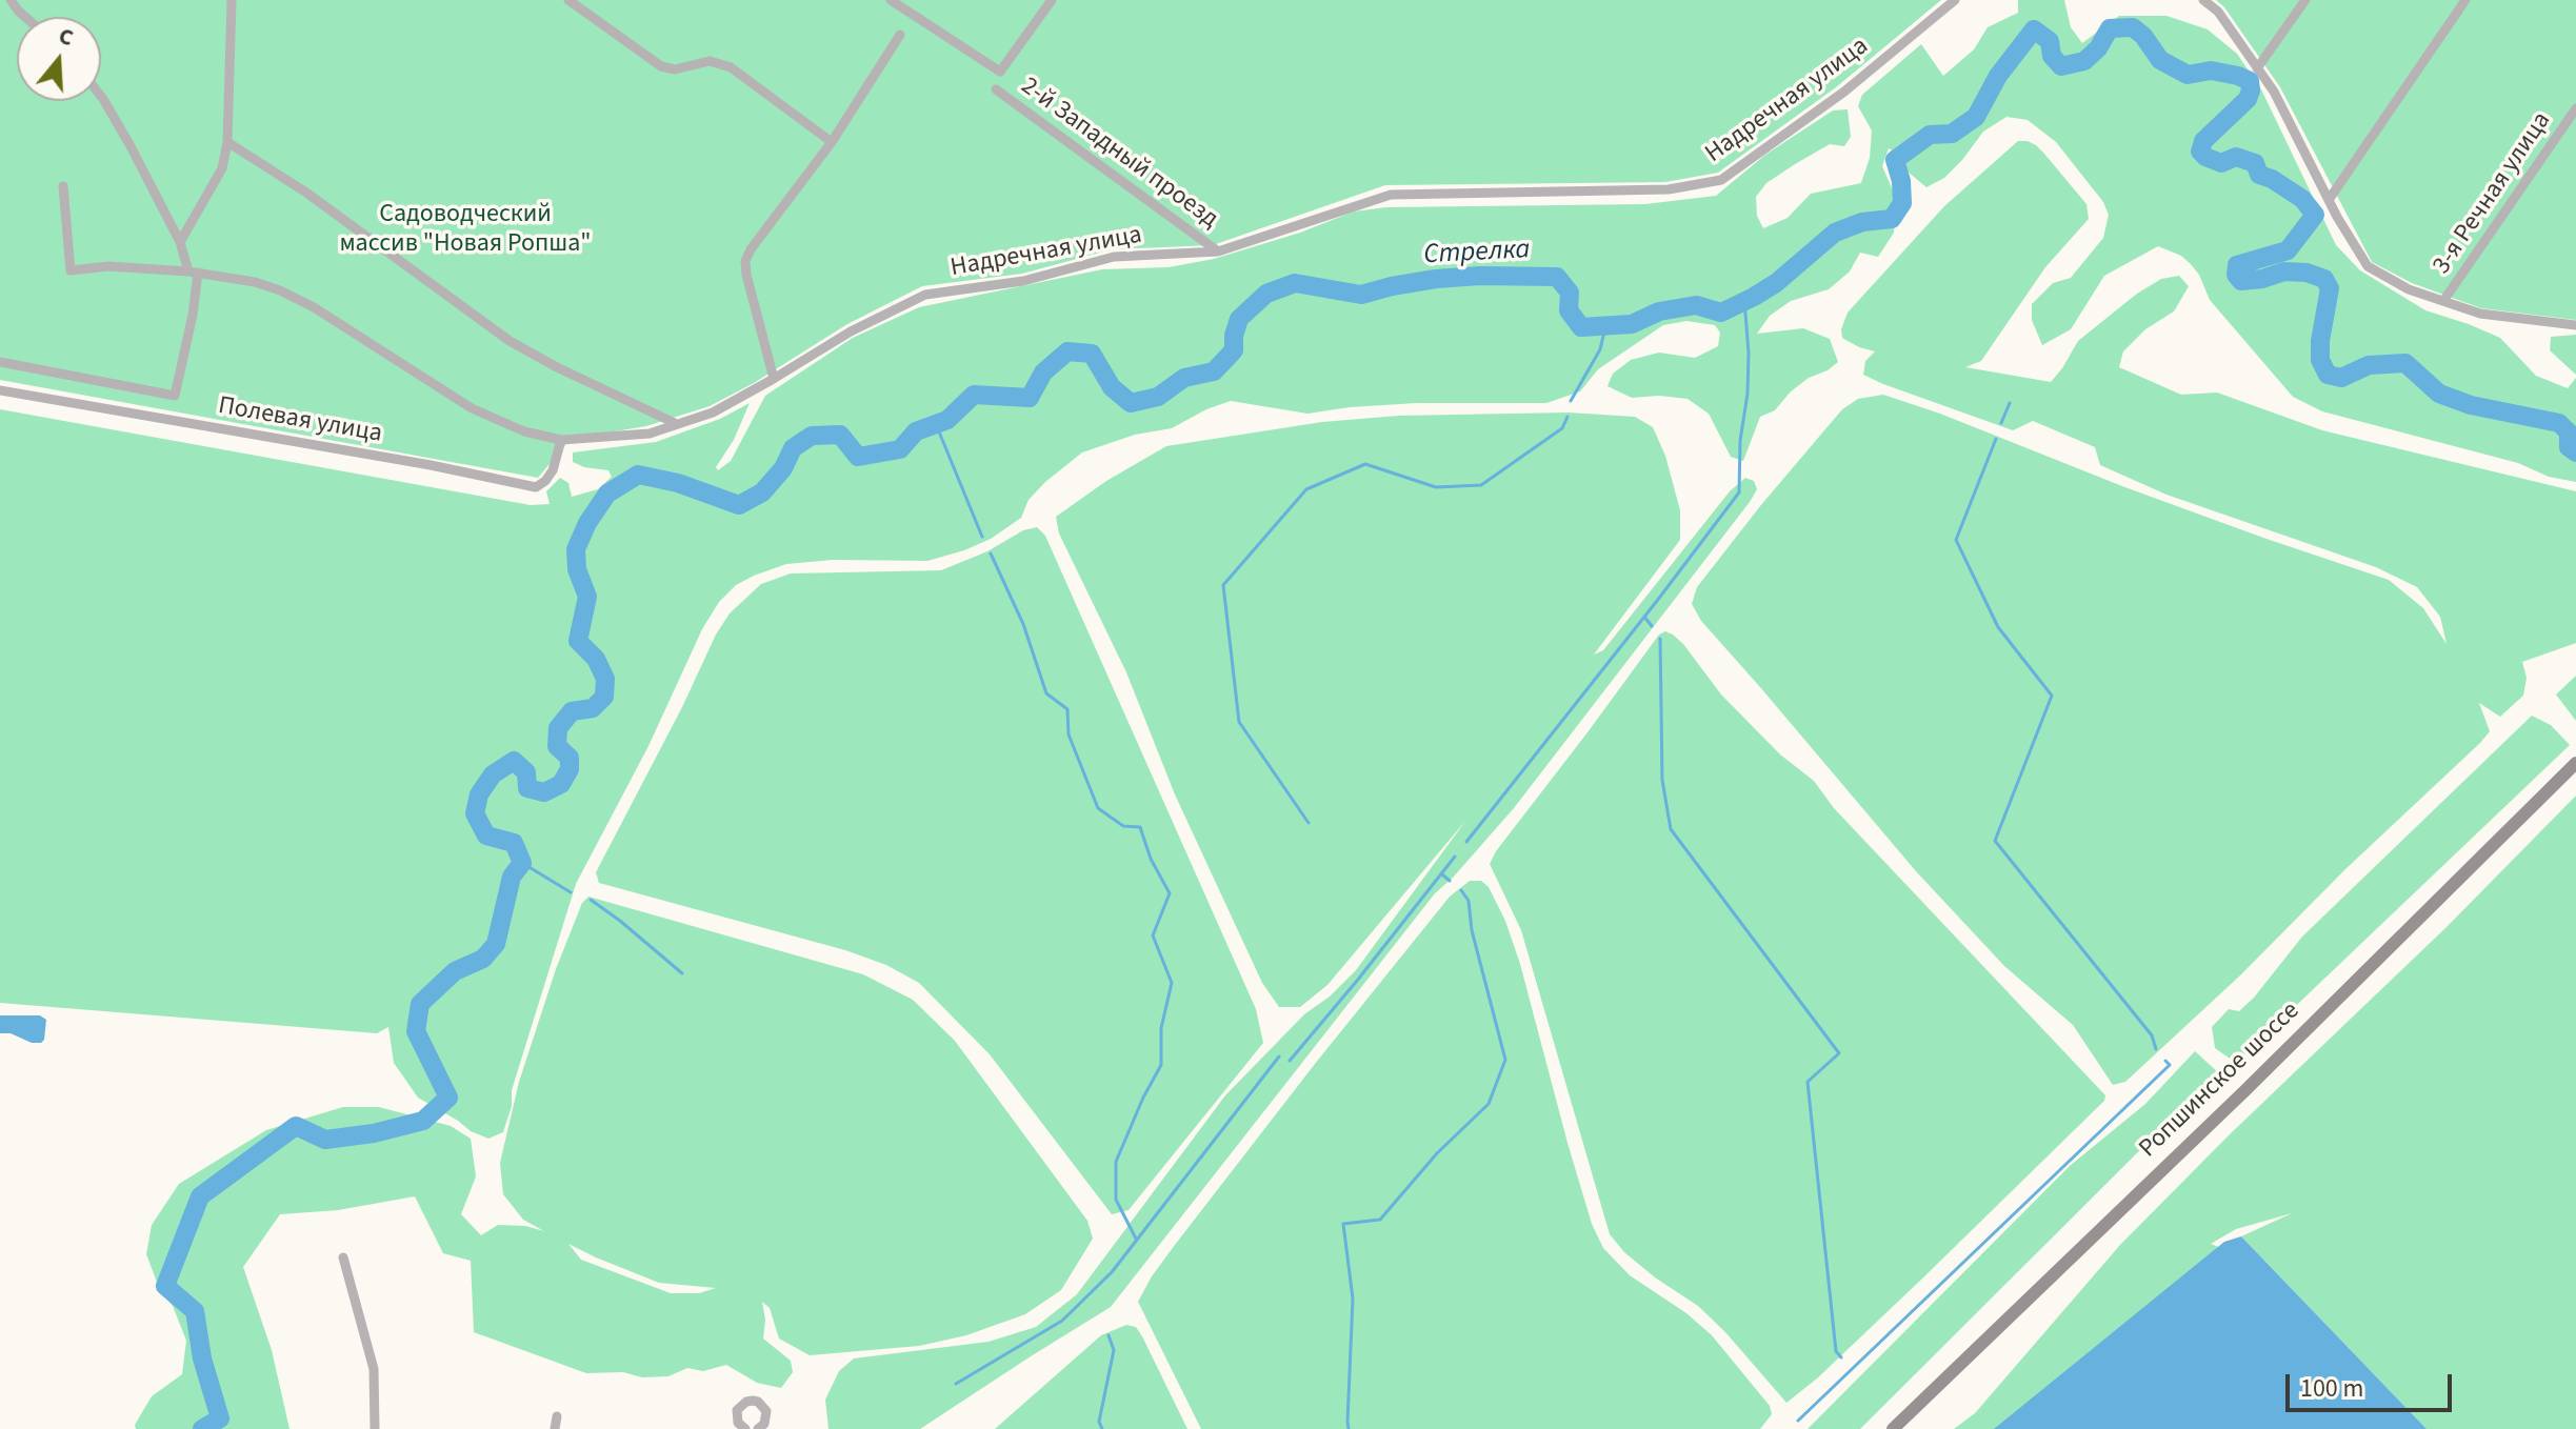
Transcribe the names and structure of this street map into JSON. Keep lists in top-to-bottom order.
{
  "streets": {
    "main road": ["Ропшинское шоссе"],
    "street": [
      "Надречная улица",
      "2-й Западный проезд",
      "3-я Речная улица",
      "Полевая улица"
    ]
  },
  "crossings": [
    ["Надречная улица", "2-й Западный проезд"],
    ["Надречная улица", "Полевая улица"]
  ],
  "water": ["Стрелка"],
  "parks": ["Садоводческий массив \"Новая Ропша\""],
  "scale_bar": "100 m",
  "north": "top"
}
